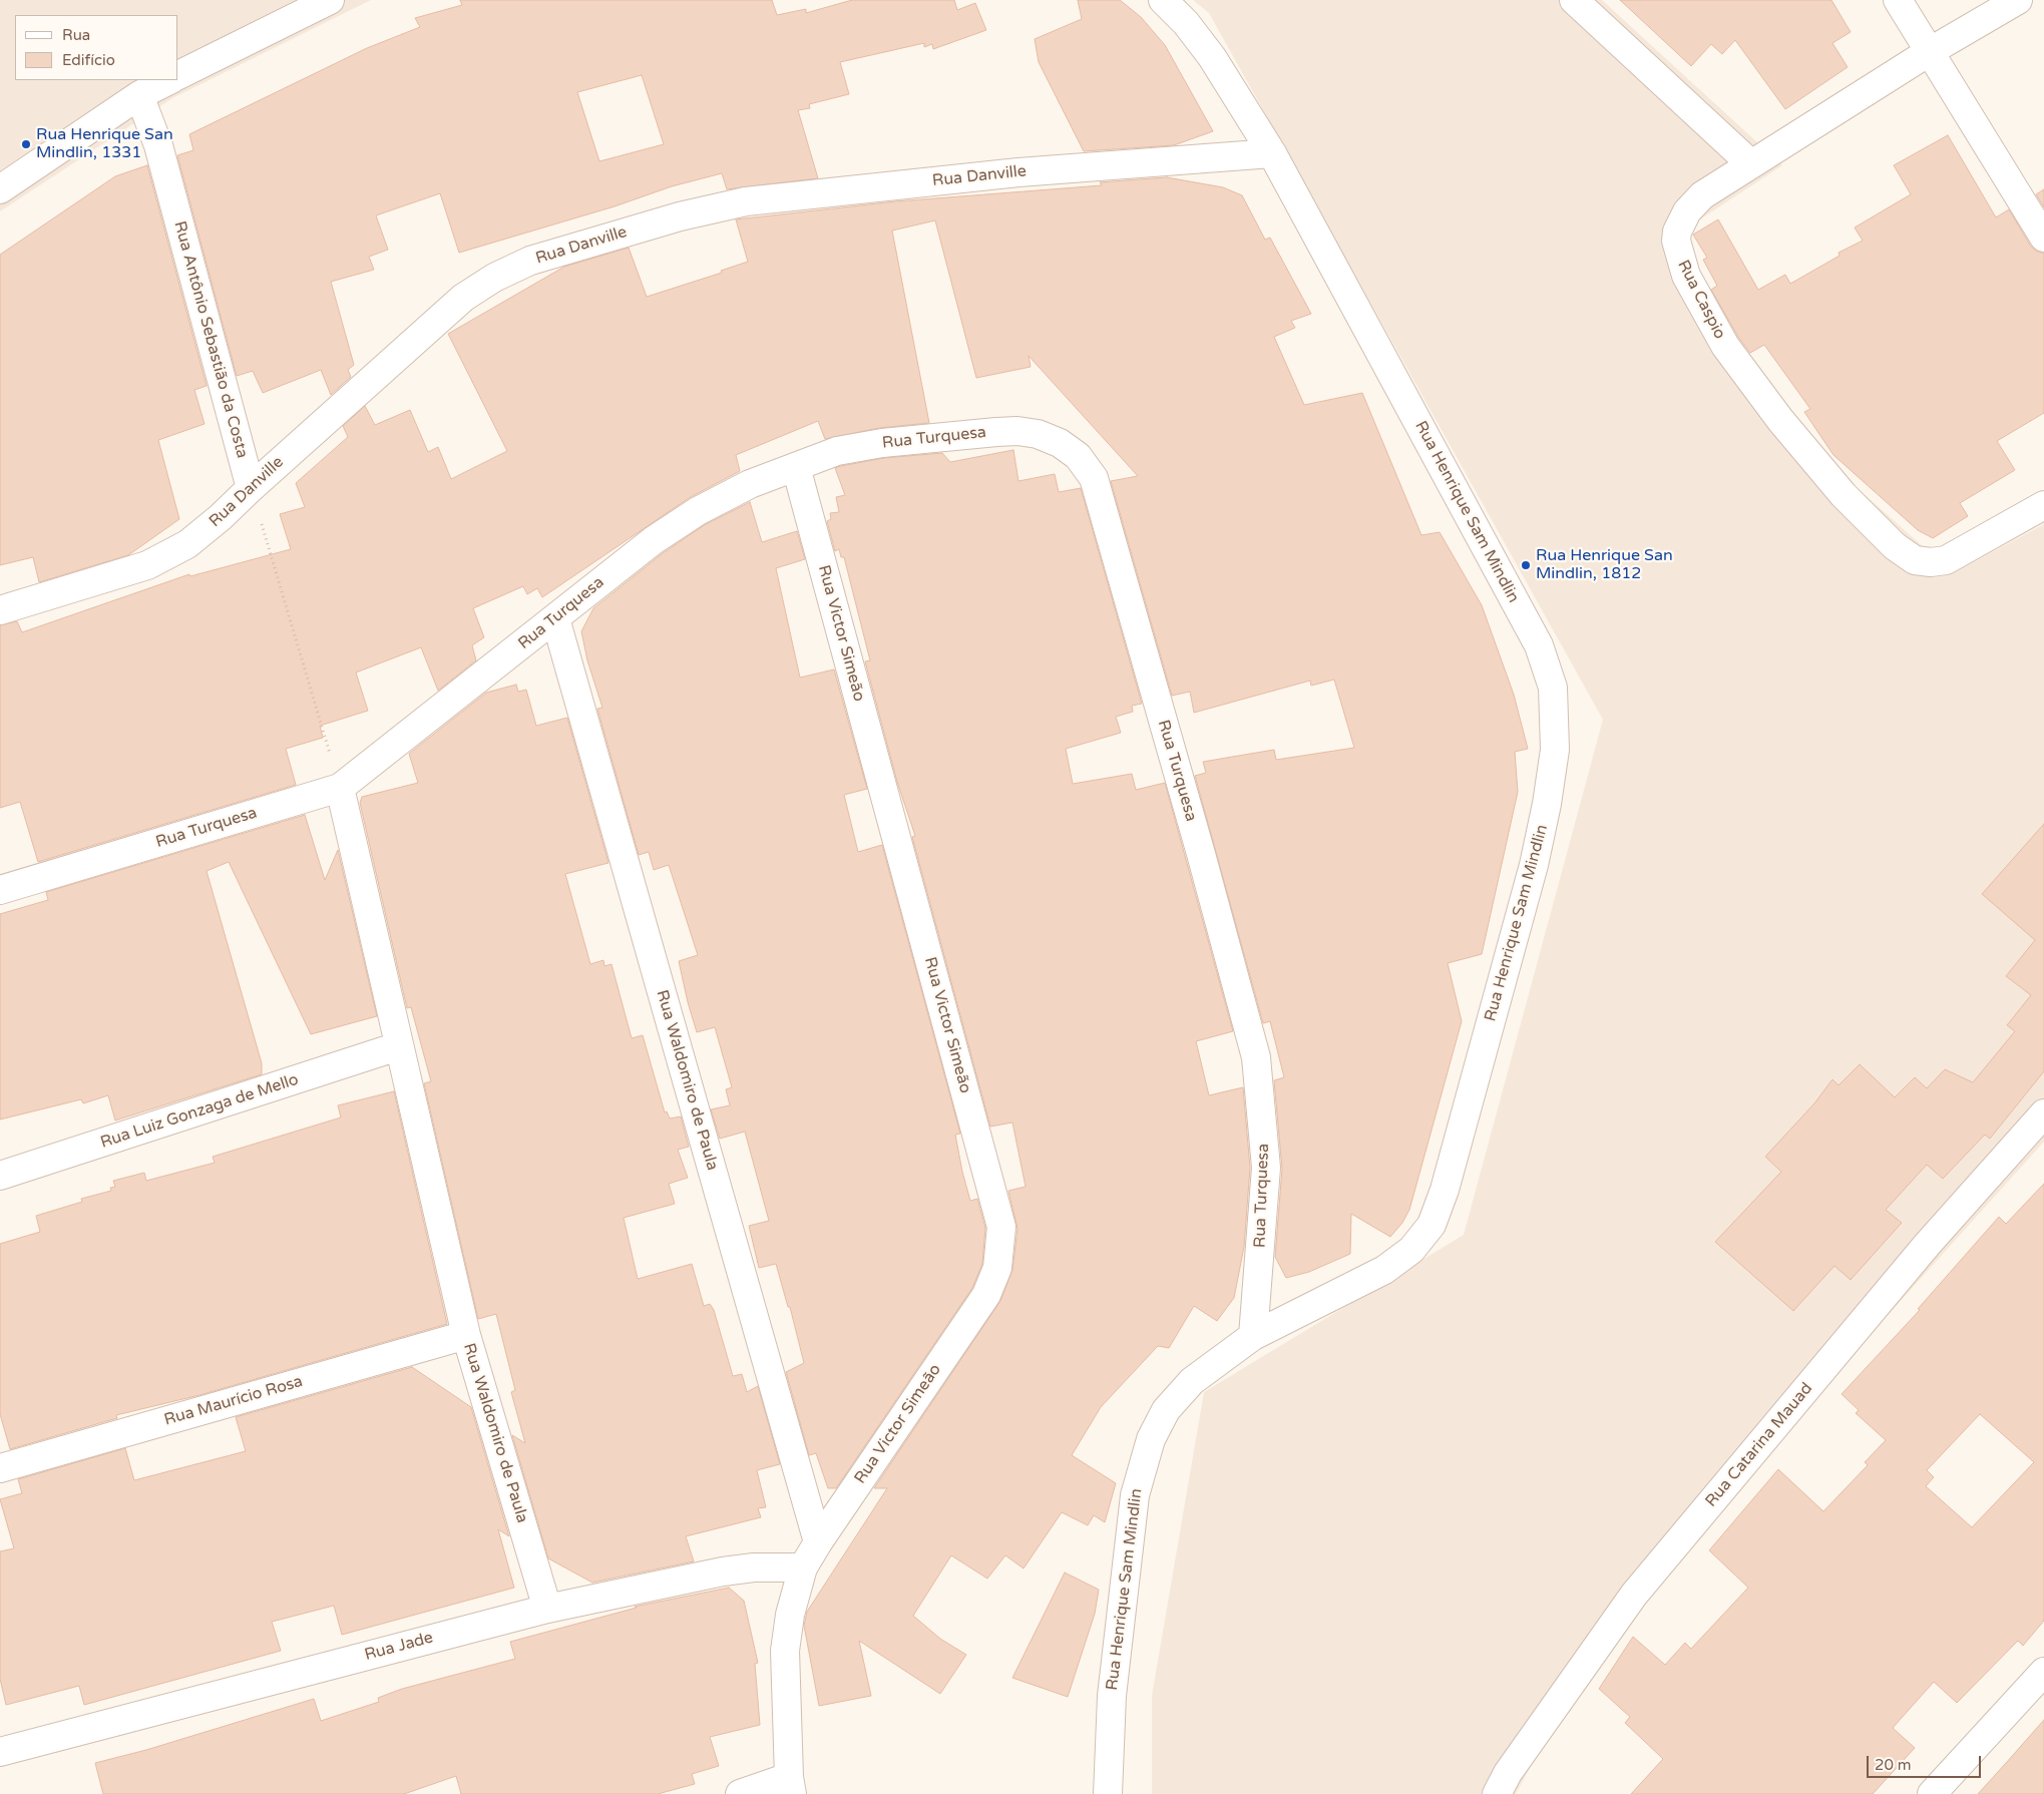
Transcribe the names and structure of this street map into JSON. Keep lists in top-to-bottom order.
{
  "streets": {
    "street": [
      "Rua Danville",
      "Rua Caspio",
      "Rua Antônio Sebastião da Costa",
      "Rua Turquesa",
      "Rua Henrique Sam Mindlin",
      "Rua Victor Simeão",
      "Rua Waldomiro de Paula",
      "Rua Luiz Gonzaga de Mello",
      "Rua Maurício Rosa",
      "Rua Catarina Mauad",
      "Rua Jade"
    ]
  },
  "crossings": [
    ["Rua Danville", "Rua Antônio Sebastião da Costa"],
    ["Rua Danville", "Rua Henrique Sam Mindlin"],
    ["Rua Turquesa", "Rua Henrique Sam Mindlin"],
    ["Rua Turquesa", "Rua Victor Simeão"],
    ["Rua Turquesa", "Rua Waldomiro de Paula"],
    ["Rua Victor Simeão", "Rua Waldomiro de Paula"],
    ["Rua Victor Simeão", "Rua Jade"],
    ["Rua Waldomiro de Paula", "Rua Luiz Gonzaga de Mello"],
    ["Rua Waldomiro de Paula", "Rua Maurício Rosa"],
    ["Rua Waldomiro de Paula", "Rua Jade"]
  ],
  "places": ["Rua Henrique San Mindlin, 1331", "Rua Henrique San Mindlin, 1812"],
  "legend": ["Rua", "Edifício"],
  "scale_bar": "20 m"
}
